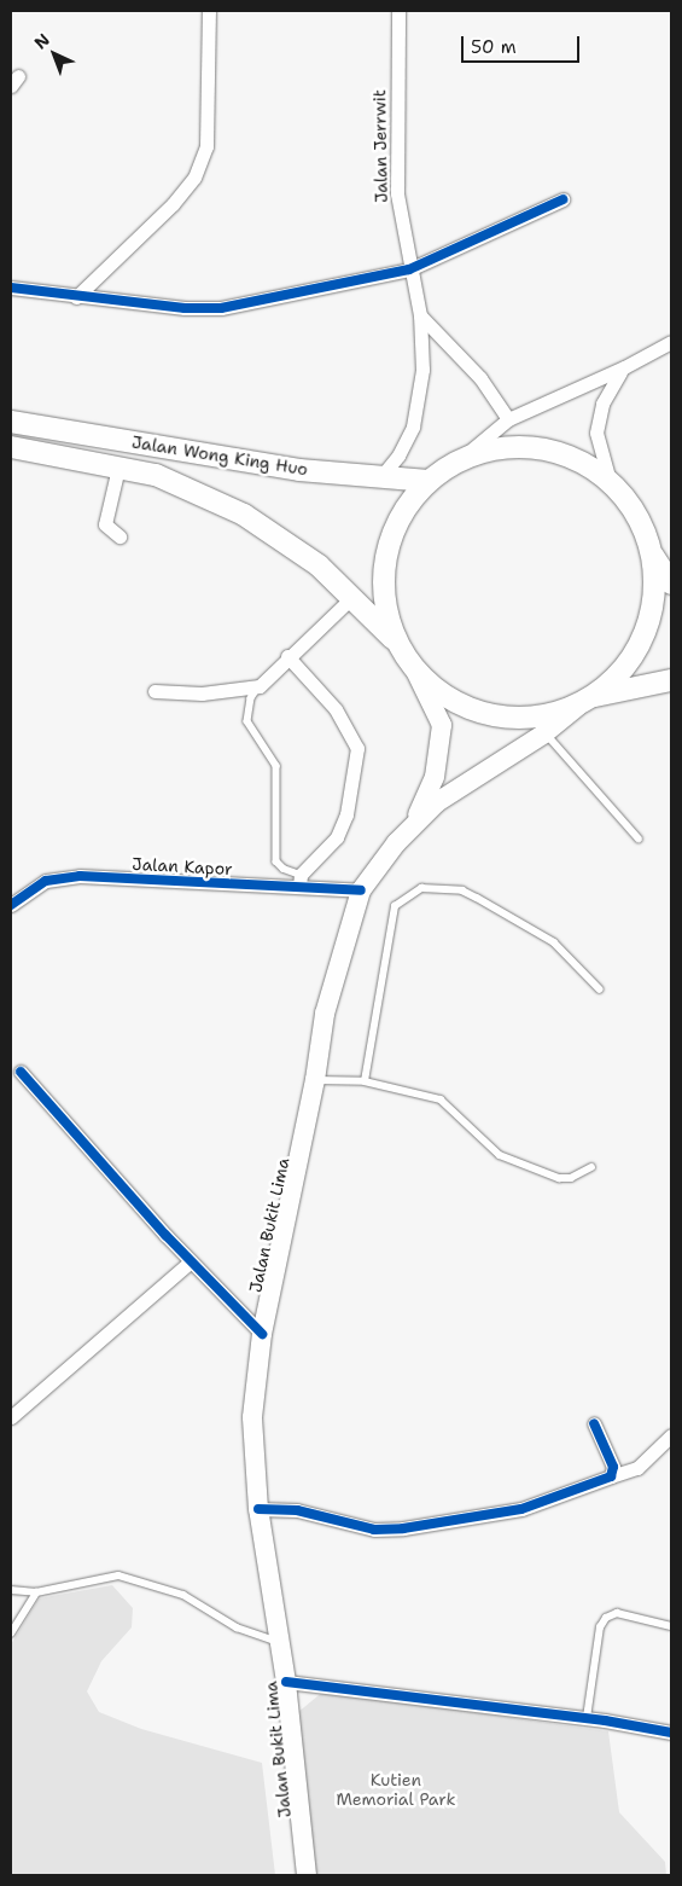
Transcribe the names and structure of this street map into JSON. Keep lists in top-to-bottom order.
{
  "streets": {
    "main road": ["Jalan Wong King Huo", "Jalan Bukit Lima"],
    "street": ["Jalan Jerrwit", "Jalan Kapor"]
  },
  "crossings": [
    ["Jalan Jerrwit", "Jalan Wong King Huo"],
    ["Jalan Kapor", "Jalan Bukit Lima"]
  ],
  "parks": ["Kutien Memorial Park"],
  "scale_bar": "50 m",
  "north": "top left"
}
